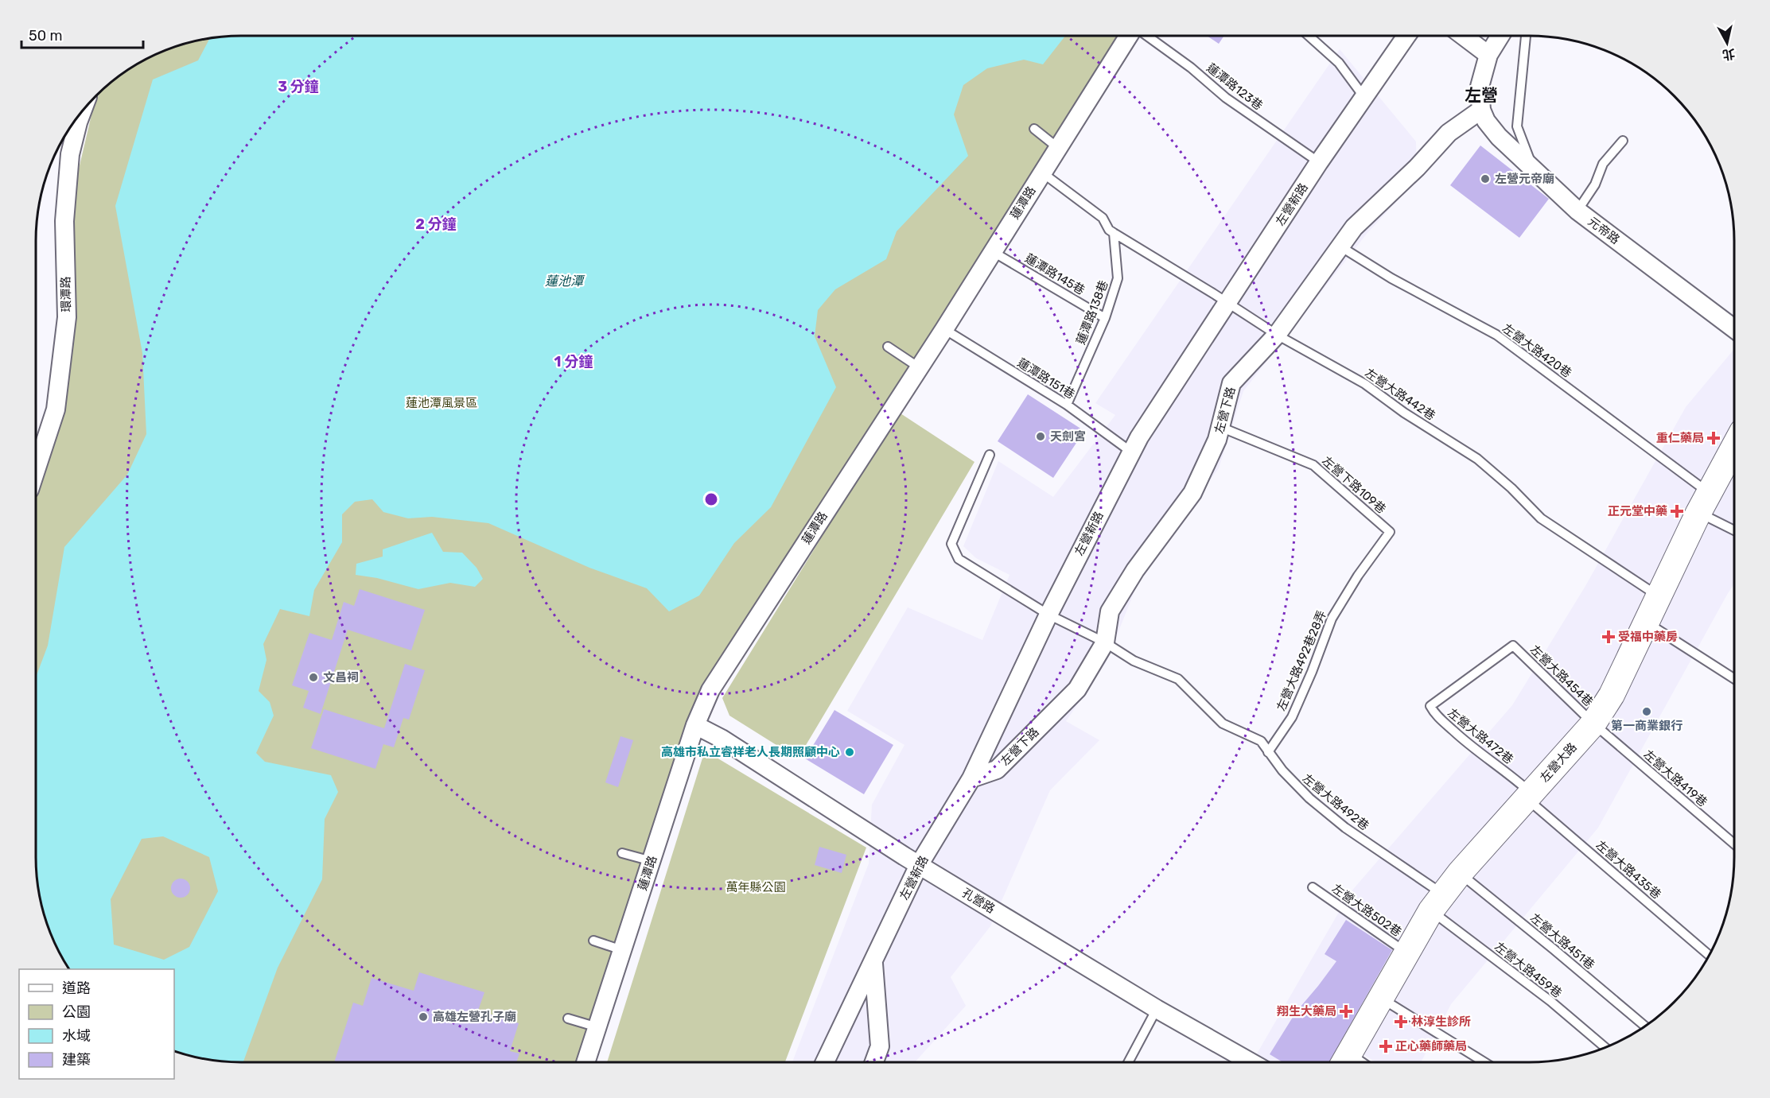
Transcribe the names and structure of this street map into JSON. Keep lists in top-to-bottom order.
{
  "streets": {
    "street": [
      "蓮潭路",
      "左營新路",
      "元帝路",
      "環潭路",
      "左營下路",
      "左營大路",
      "孔營路"
    ],
    "lane": [
      "蓮潭路123巷",
      "蓮潭路145巷",
      "蓮潭路138巷",
      "左營大路420巷",
      "蓮潭路151巷",
      "左營大路442巷",
      "左營下路109巷",
      "左營大路492巷28弄",
      "左營大路454巷",
      "左營大路472巷",
      "左營大路419巷",
      "左營大路492巷",
      "左營大路435巷",
      "左營大路502巷",
      "左營大路451巷",
      "左營大路459巷"
    ]
  },
  "crossings": [
    ["蓮潭路123巷", "左營新路"],
    ["蓮潭路", "蓮潭路145巷"],
    ["蓮潭路", "蓮潭路151巷"],
    ["蓮潭路", "孔營路"],
    ["左營新路", "蓮潭路151巷"],
    ["左營新路", "左營大路442巷"],
    ["左營新路", "左營下路"],
    ["左營新路", "左營大路492巷"],
    ["左營新路", "孔營路"],
    ["元帝路", "左營下路"],
    ["蓮潭路145巷", "蓮潭路138巷"],
    ["蓮潭路138巷", "蓮潭路151巷"],
    ["蓮潭路138巷", "左營大路442巷"],
    ["左營大路420巷", "左營下路"],
    ["左營大路420巷", "左營大路"],
    ["左營大路442巷", "左營下路"],
    ["左營大路442巷", "左營大路"],
    ["左營下路", "左營下路109巷"],
    ["左營下路", "左營大路492巷"],
    ["左營下路109巷", "左營大路492巷28弄"],
    ["左營大路492巷28弄", "左營大路492巷"],
    ["左營大路454巷", "左營大路472巷"],
    ["左營大路454巷", "左營大路"],
    ["左營大路454巷", "左營大路419巷"],
    ["左營大路472巷", "左營大路"],
    ["左營大路472巷", "左營大路435巷"],
    ["左營大路", "左營大路419巷"],
    ["左營大路", "左營大路492巷"],
    ["左營大路", "左營大路435巷"],
    ["左營大路", "左營大路502巷"],
    ["左營大路", "左營大路451巷"],
    ["左營大路", "左營大路459巷"],
    ["左營大路492巷", "左營大路459巷"]
  ],
  "districts": ["左營"],
  "water": ["蓮池潭"],
  "parks": ["蓮池潭風景區", "萬年縣公園"],
  "places": {
    "other": [
      "左營元帝廟",
      "天劍宮",
      "文昌祠",
      "第一商業銀行",
      "高雄市私立睿祥老人長期照顧中心",
      "高雄左營孔子廟"
    ],
    "health": [
      "重仁藥局",
      "正元堂中藥",
      "受福中藥房",
      "翔生大藥局",
      "林淳生診所",
      "正心藥師藥局"
    ]
  },
  "legend": [
    "道路",
    "公園",
    "水域",
    "建築"
  ],
  "scale_bar": "50 m",
  "north": "bottom",
  "rings": ["3 分鐘", "2 分鐘", "1 分鐘"]
}
